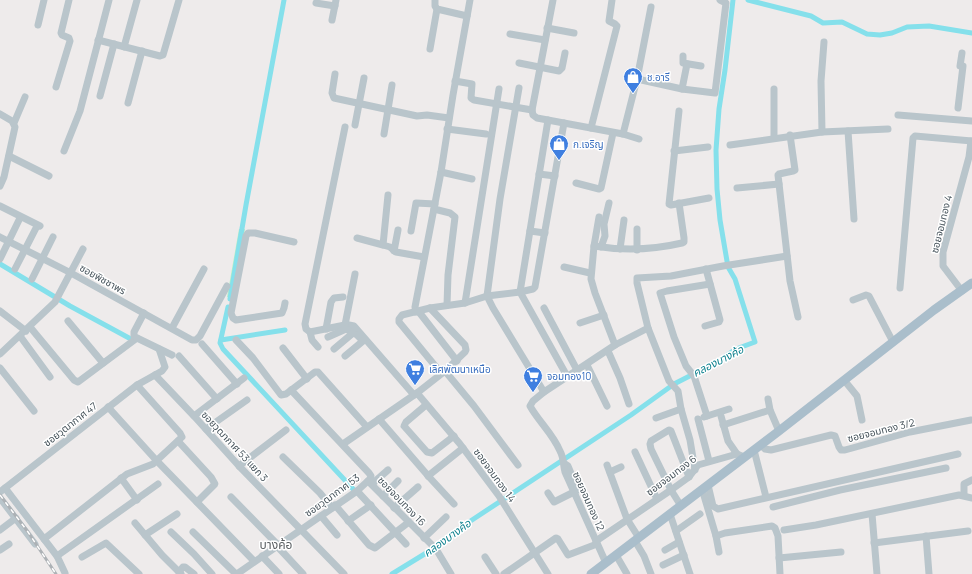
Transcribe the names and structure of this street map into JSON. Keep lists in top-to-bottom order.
{
  "streets": {
    "street": [
      "ซอยจอมทอง 4",
      "ซอยพิชชาพร",
      "ซอยวุฒากาศ 47",
      "ซอยจอมทอง 3/2",
      "ซอยวุฒากาศ 53 แยก 3",
      "ซอยจอมทอง 14",
      "ซอยจอมทอง 6",
      "ซอยวุฒากาศ 53",
      "ซอยจอมทอง 16",
      "ซอยจอมทอง 12"
    ]
  },
  "crossings": [
    ["ซอยวุฒากาศ 47", "ซอยวุฒากาศ 53 แยก 3"],
    ["ซอยวุฒากาศ 53 แยก 3", "ซอยวุฒากาศ 53"],
    ["ซอยจอมทอง 14", "ซอยจอมทอง 6"],
    ["ซอยจอมทอง 6", "ซอยจอมทอง 12"],
    ["ซอยวุฒากาศ 53", "ซอยจอมทอง 16"]
  ],
  "districts": ["บางค้อ"],
  "water": ["คลองบางค้อ"],
  "places": {
    "shop": ["ช.อารี", "ก.เจริญ"],
    "supermarket": ["เลิศพัฒนาเหนือ", "จอมทอง10"]
  }
}
